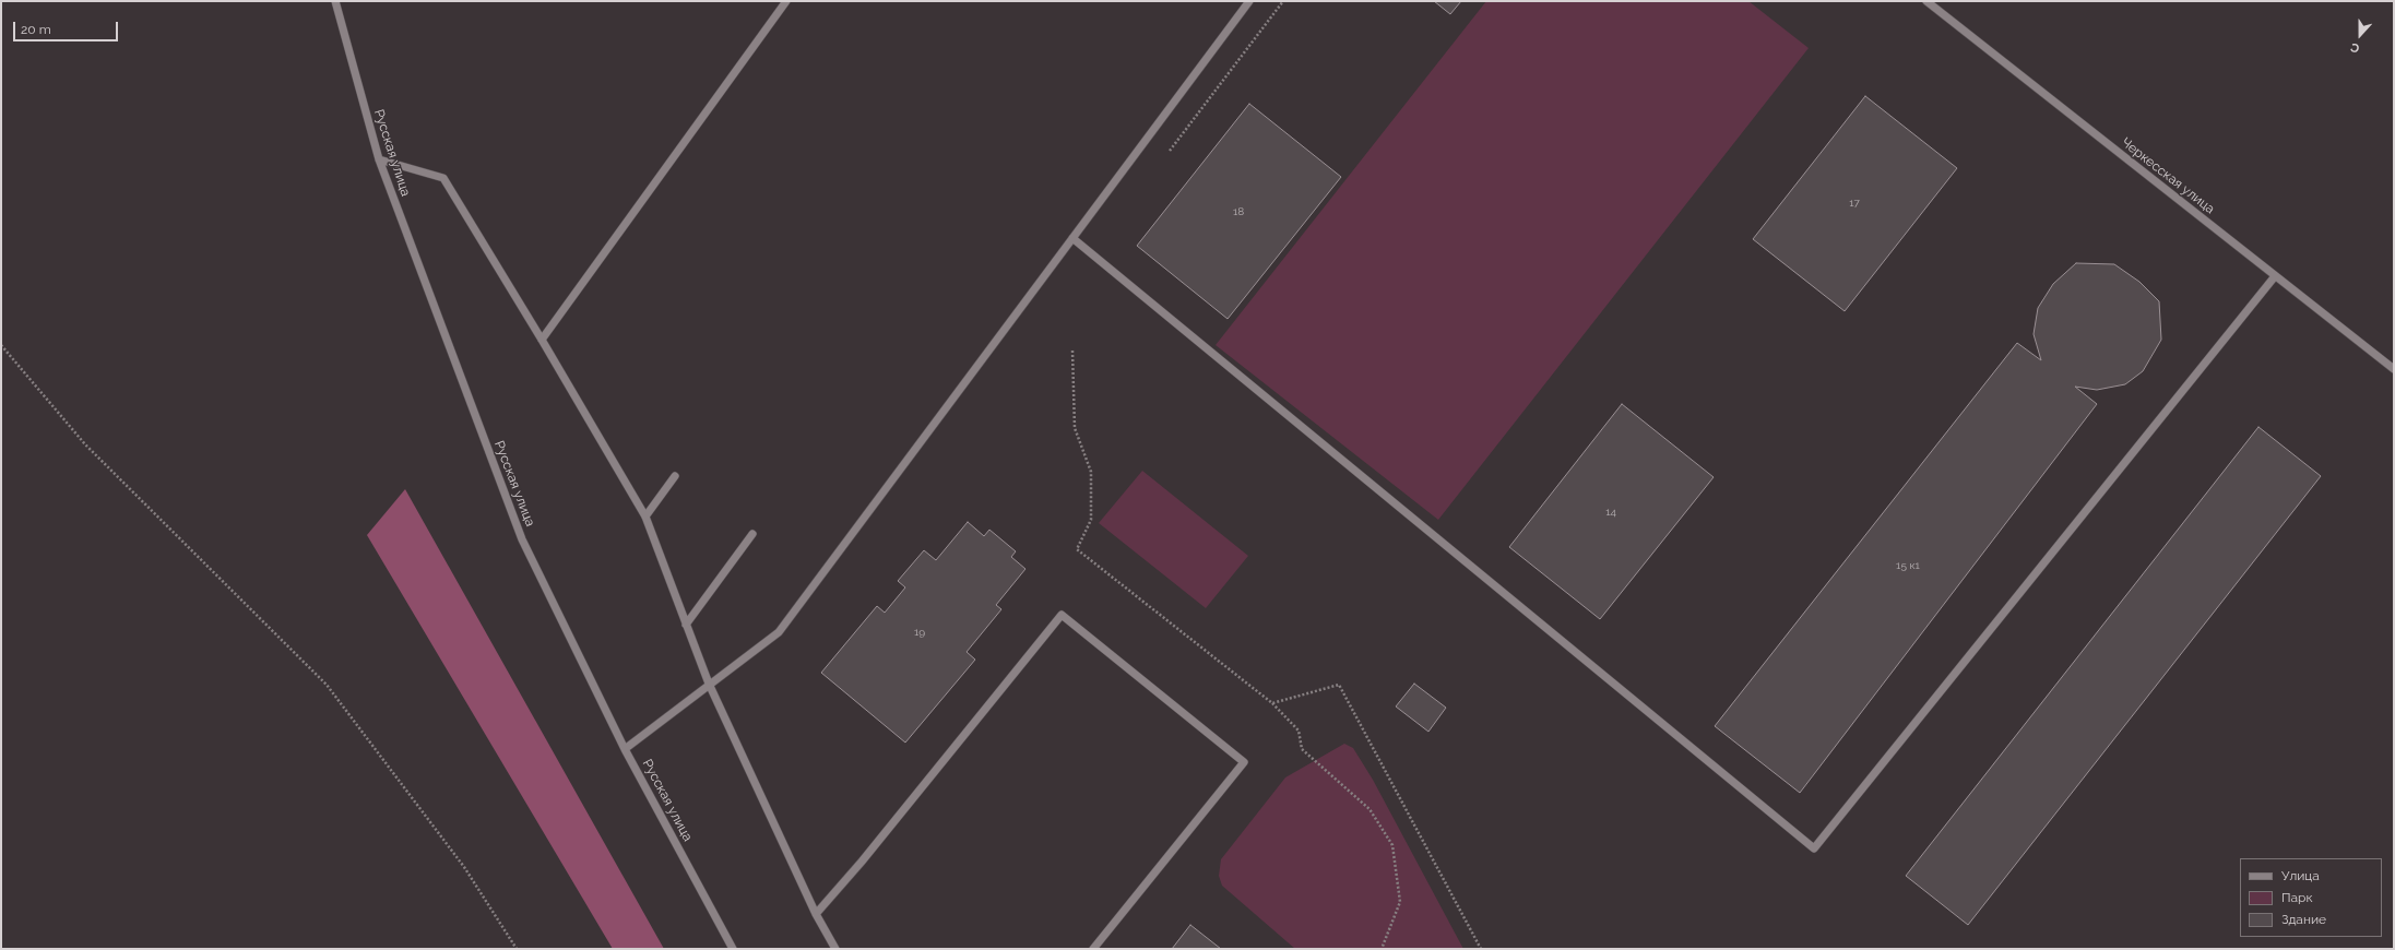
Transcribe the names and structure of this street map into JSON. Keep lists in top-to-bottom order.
{
  "streets": {
    "street": ["Русская улица", "Черкесская улица"]
  },
  "house_numbers": [
    "17",
    "18",
    "14",
    "15 к1",
    "19"
  ],
  "legend": ["Улица", "Парк", "Здание"],
  "scale_bar": "20 m",
  "north": "bottom"
}
